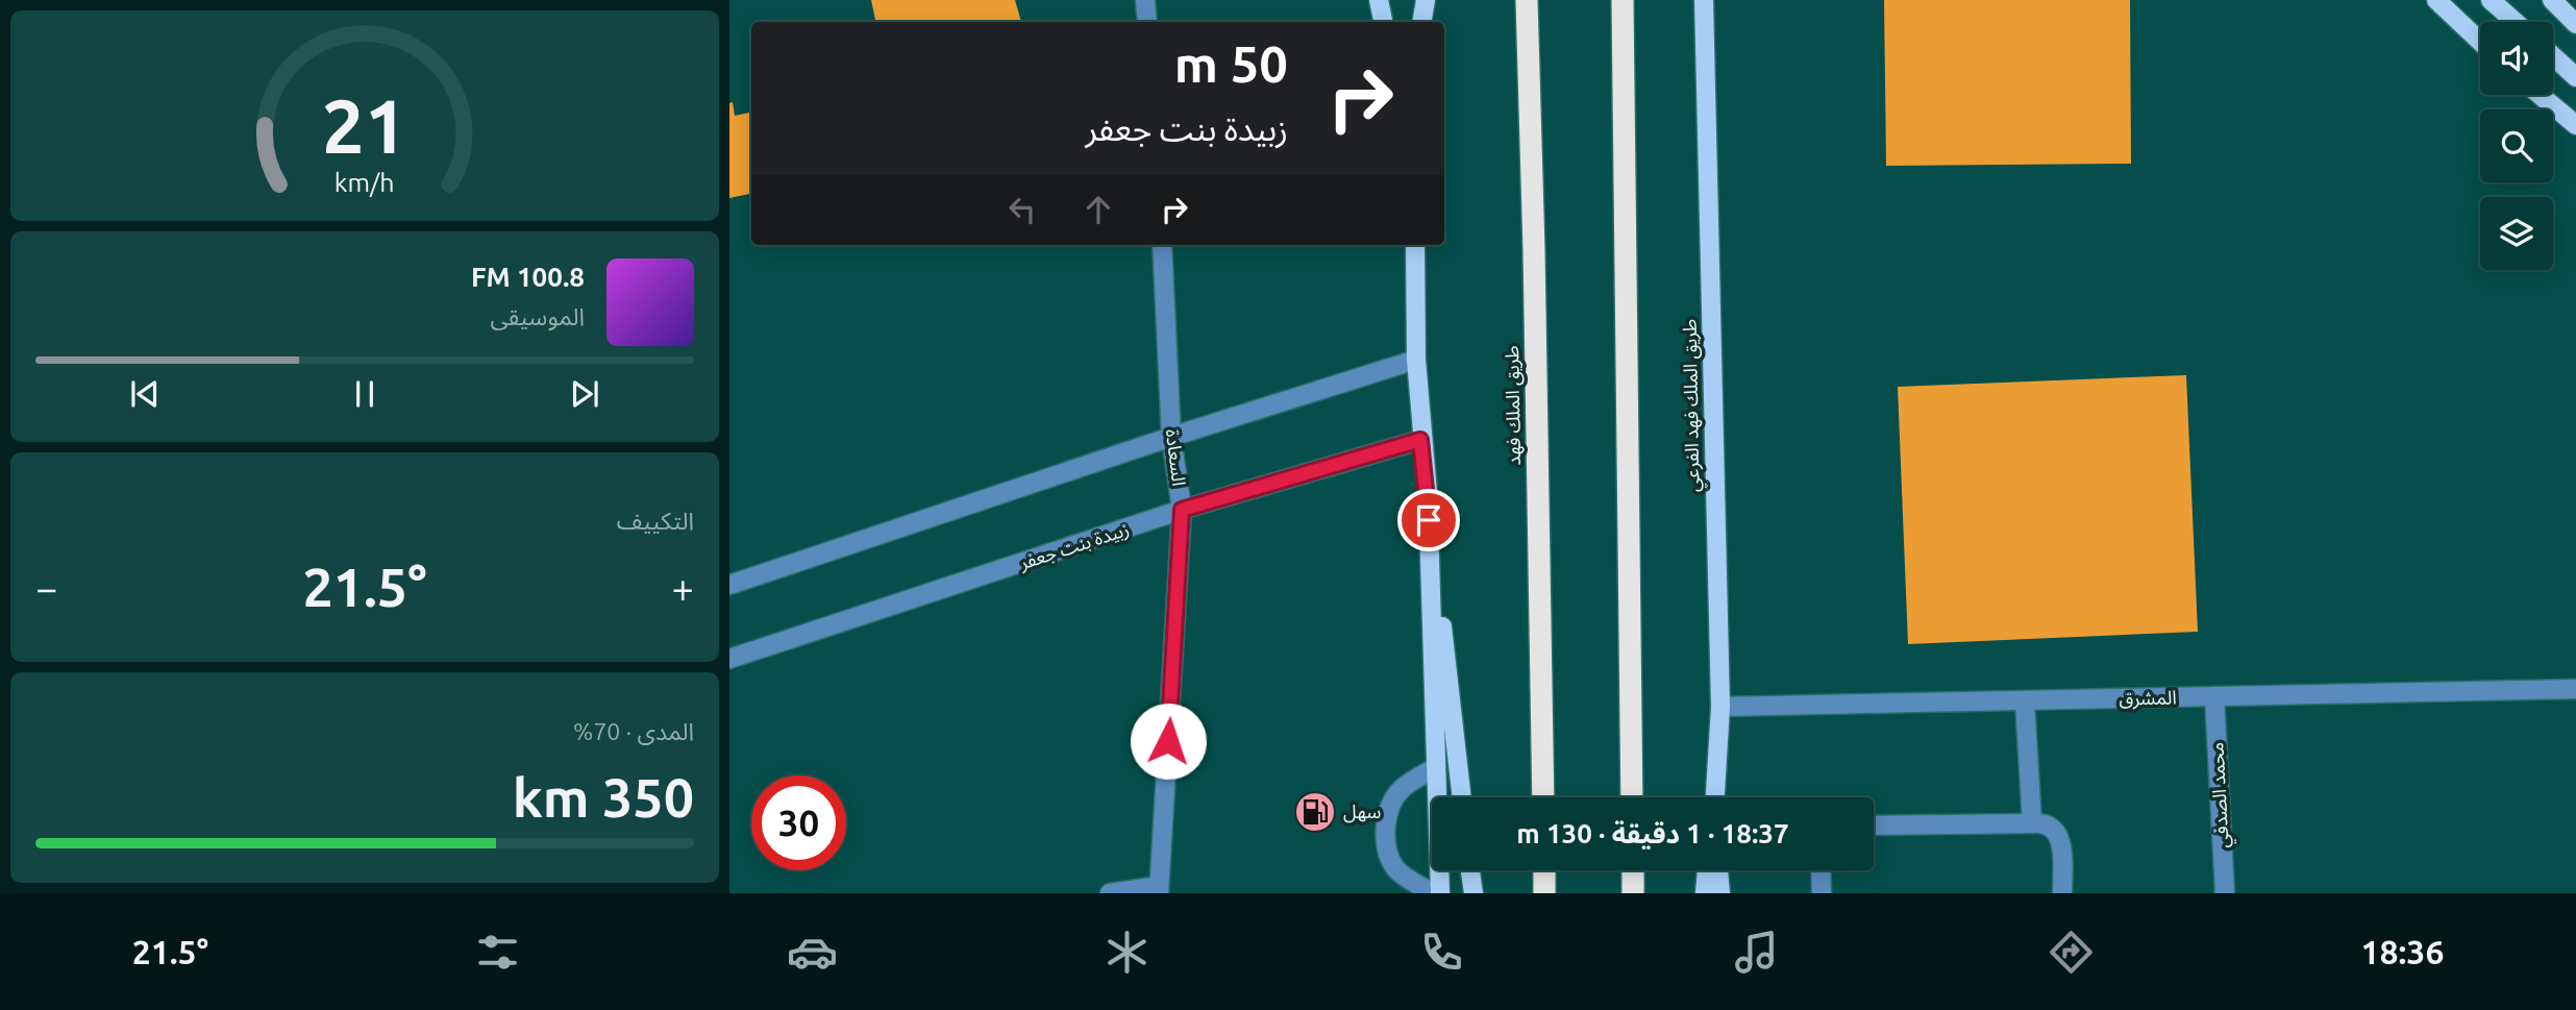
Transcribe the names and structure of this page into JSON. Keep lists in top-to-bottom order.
{
  "streets": {
    "highway": ["طريق الملك فهد"],
    "main road": ["طريق الملك فهد الفرعي"],
    "street": [
      "السعادة",
      "زبيدة بنت جعفر",
      "المشرق",
      "محمد الصدفي"
    ]
  },
  "crossings": [
    ["طريق الملك فهد الفرعي", "المشرق"],
    ["السعادة", "زبيدة بنت جعفر"],
    ["المشرق", "محمد الصدفي"]
  ],
  "places": {
    "fuel station": ["سهل"]
  },
  "page": {
    "turn": ["50 m", "زبيدة بنت جعفر"],
    "song": ["100.8 FM", "الموسيقى"],
    "tile": [
      "التكييف",
      ["المدى · 70%", "350 km"]
    ],
    "heat": ["−", "21.5°", "+"],
    "limit": "30",
    "trip": "18:37 · 1 دقيقة · 130 m",
    "tabs": ["18:36", "21.5°"],
    "gauge": ["21", "km/h"]
  }
}
